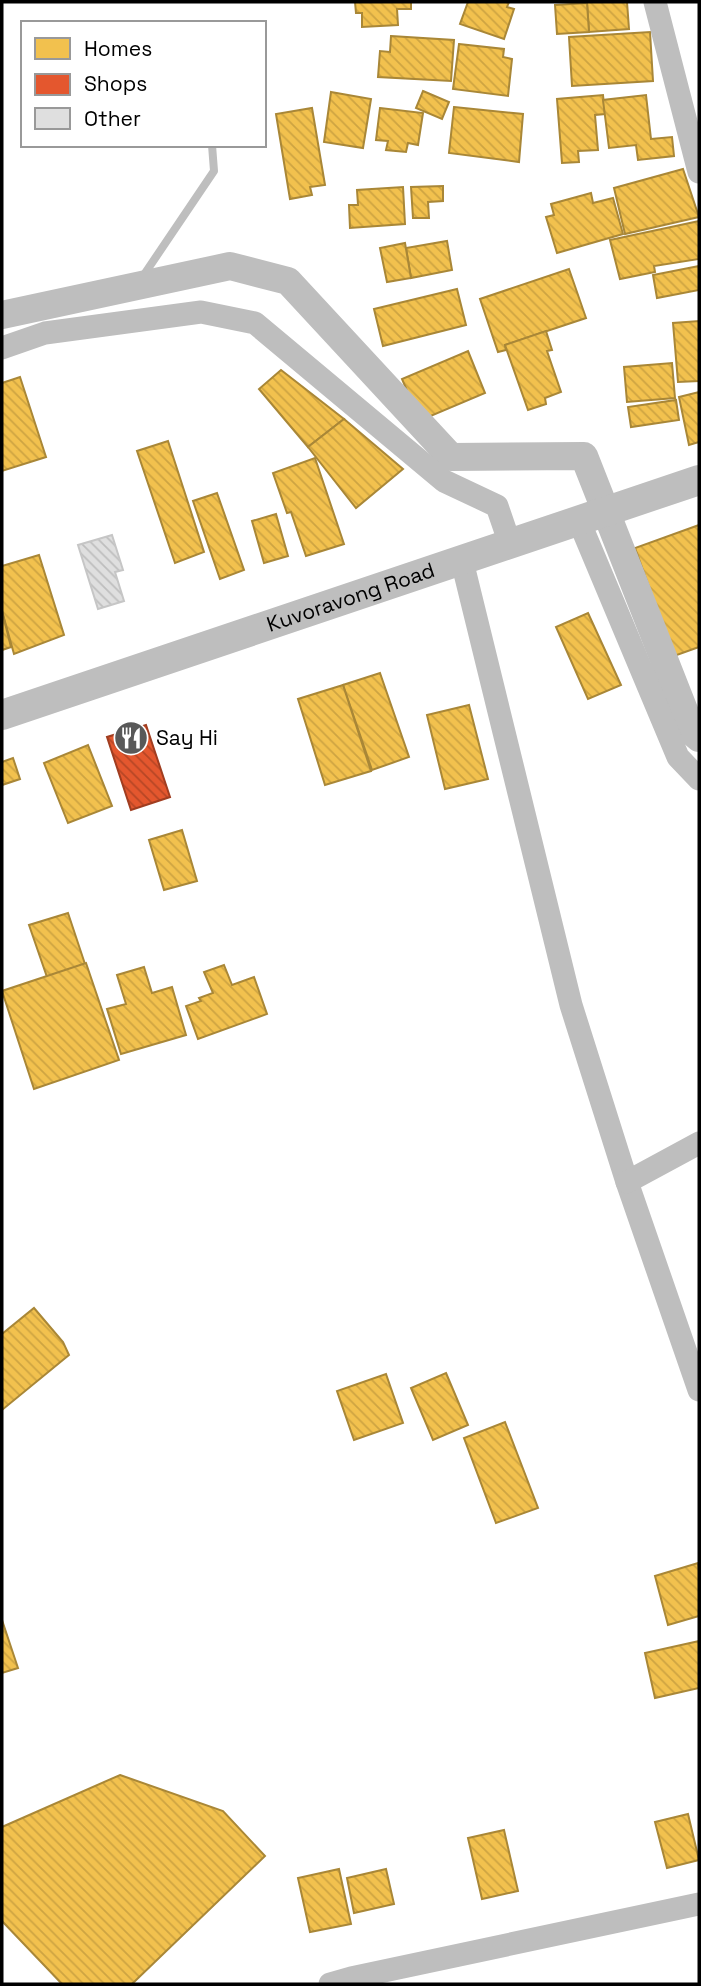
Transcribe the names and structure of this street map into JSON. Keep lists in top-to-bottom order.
{
  "streets": {
    "street": ["Kuvoravong Road"]
  },
  "places": {
    "restaurant": ["Say Hi"]
  },
  "legend": ["Homes", "Shops", "Other"]
}
